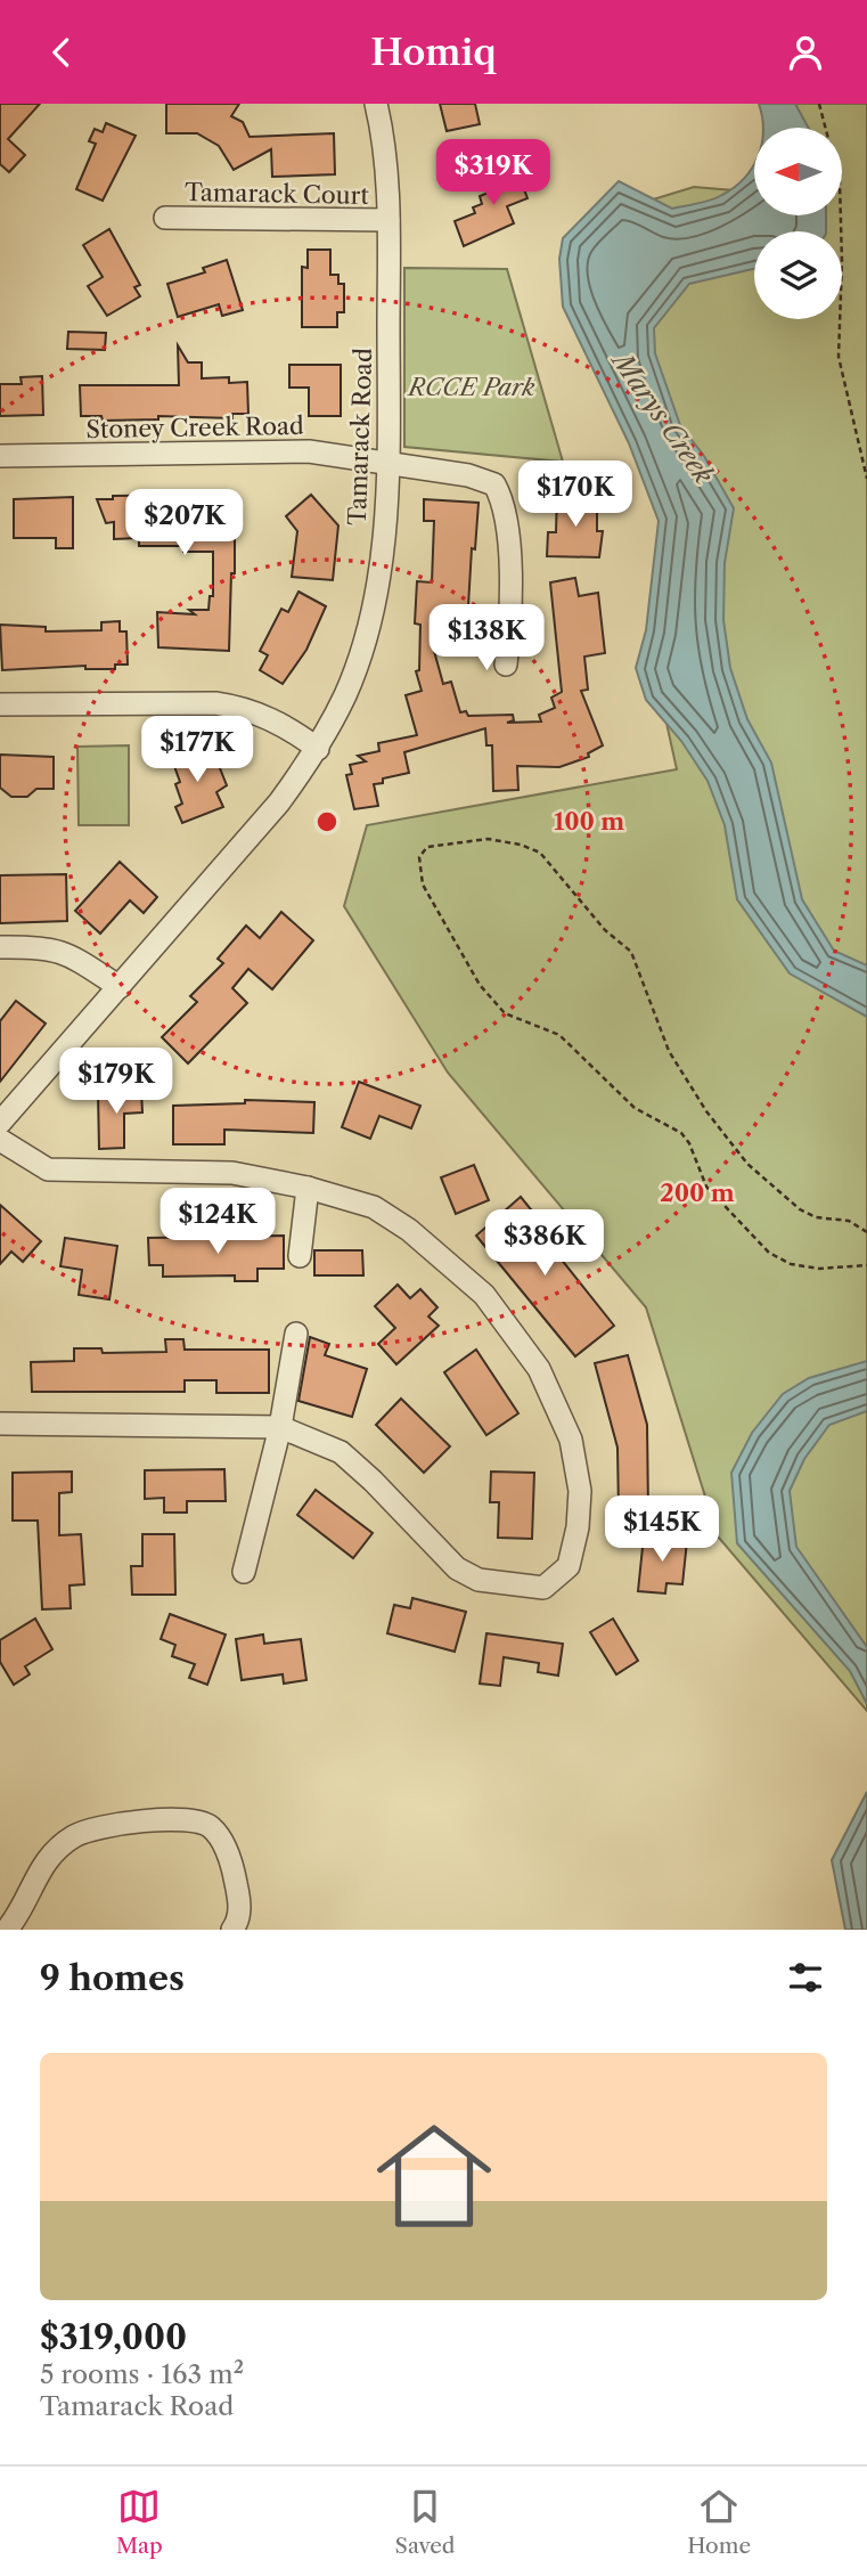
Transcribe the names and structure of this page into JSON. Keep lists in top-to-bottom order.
{
  "streets": {
    "street": ["Tamarack Court", "Stoney Creek Road", "Tamarack Road"]
  },
  "crossings": [
    ["Tamarack Court", "Tamarack Road"],
    ["Stoney Creek Road", "Tamarack Road"]
  ],
  "water": ["Marys Creek"],
  "parks": ["RCCE Park"],
  "north": "left",
  "page": {
    "header": "Homiq",
    "price": [
      "$319K",
      "$170K",
      "$207K",
      "$138K",
      "$177K",
      "$179K",
      "$124K",
      "$386K",
      "$145K"
    ],
    "heading": "9 homes",
    "list": [
      {
        "name": "$319,000",
        "note": "5 rooms · 163 m² · Tamarack Road"
      }
    ],
    "tabs": ["Map", "Saved", "Home"]
  },
  "rings": ["100 m", "200 m"]
}
